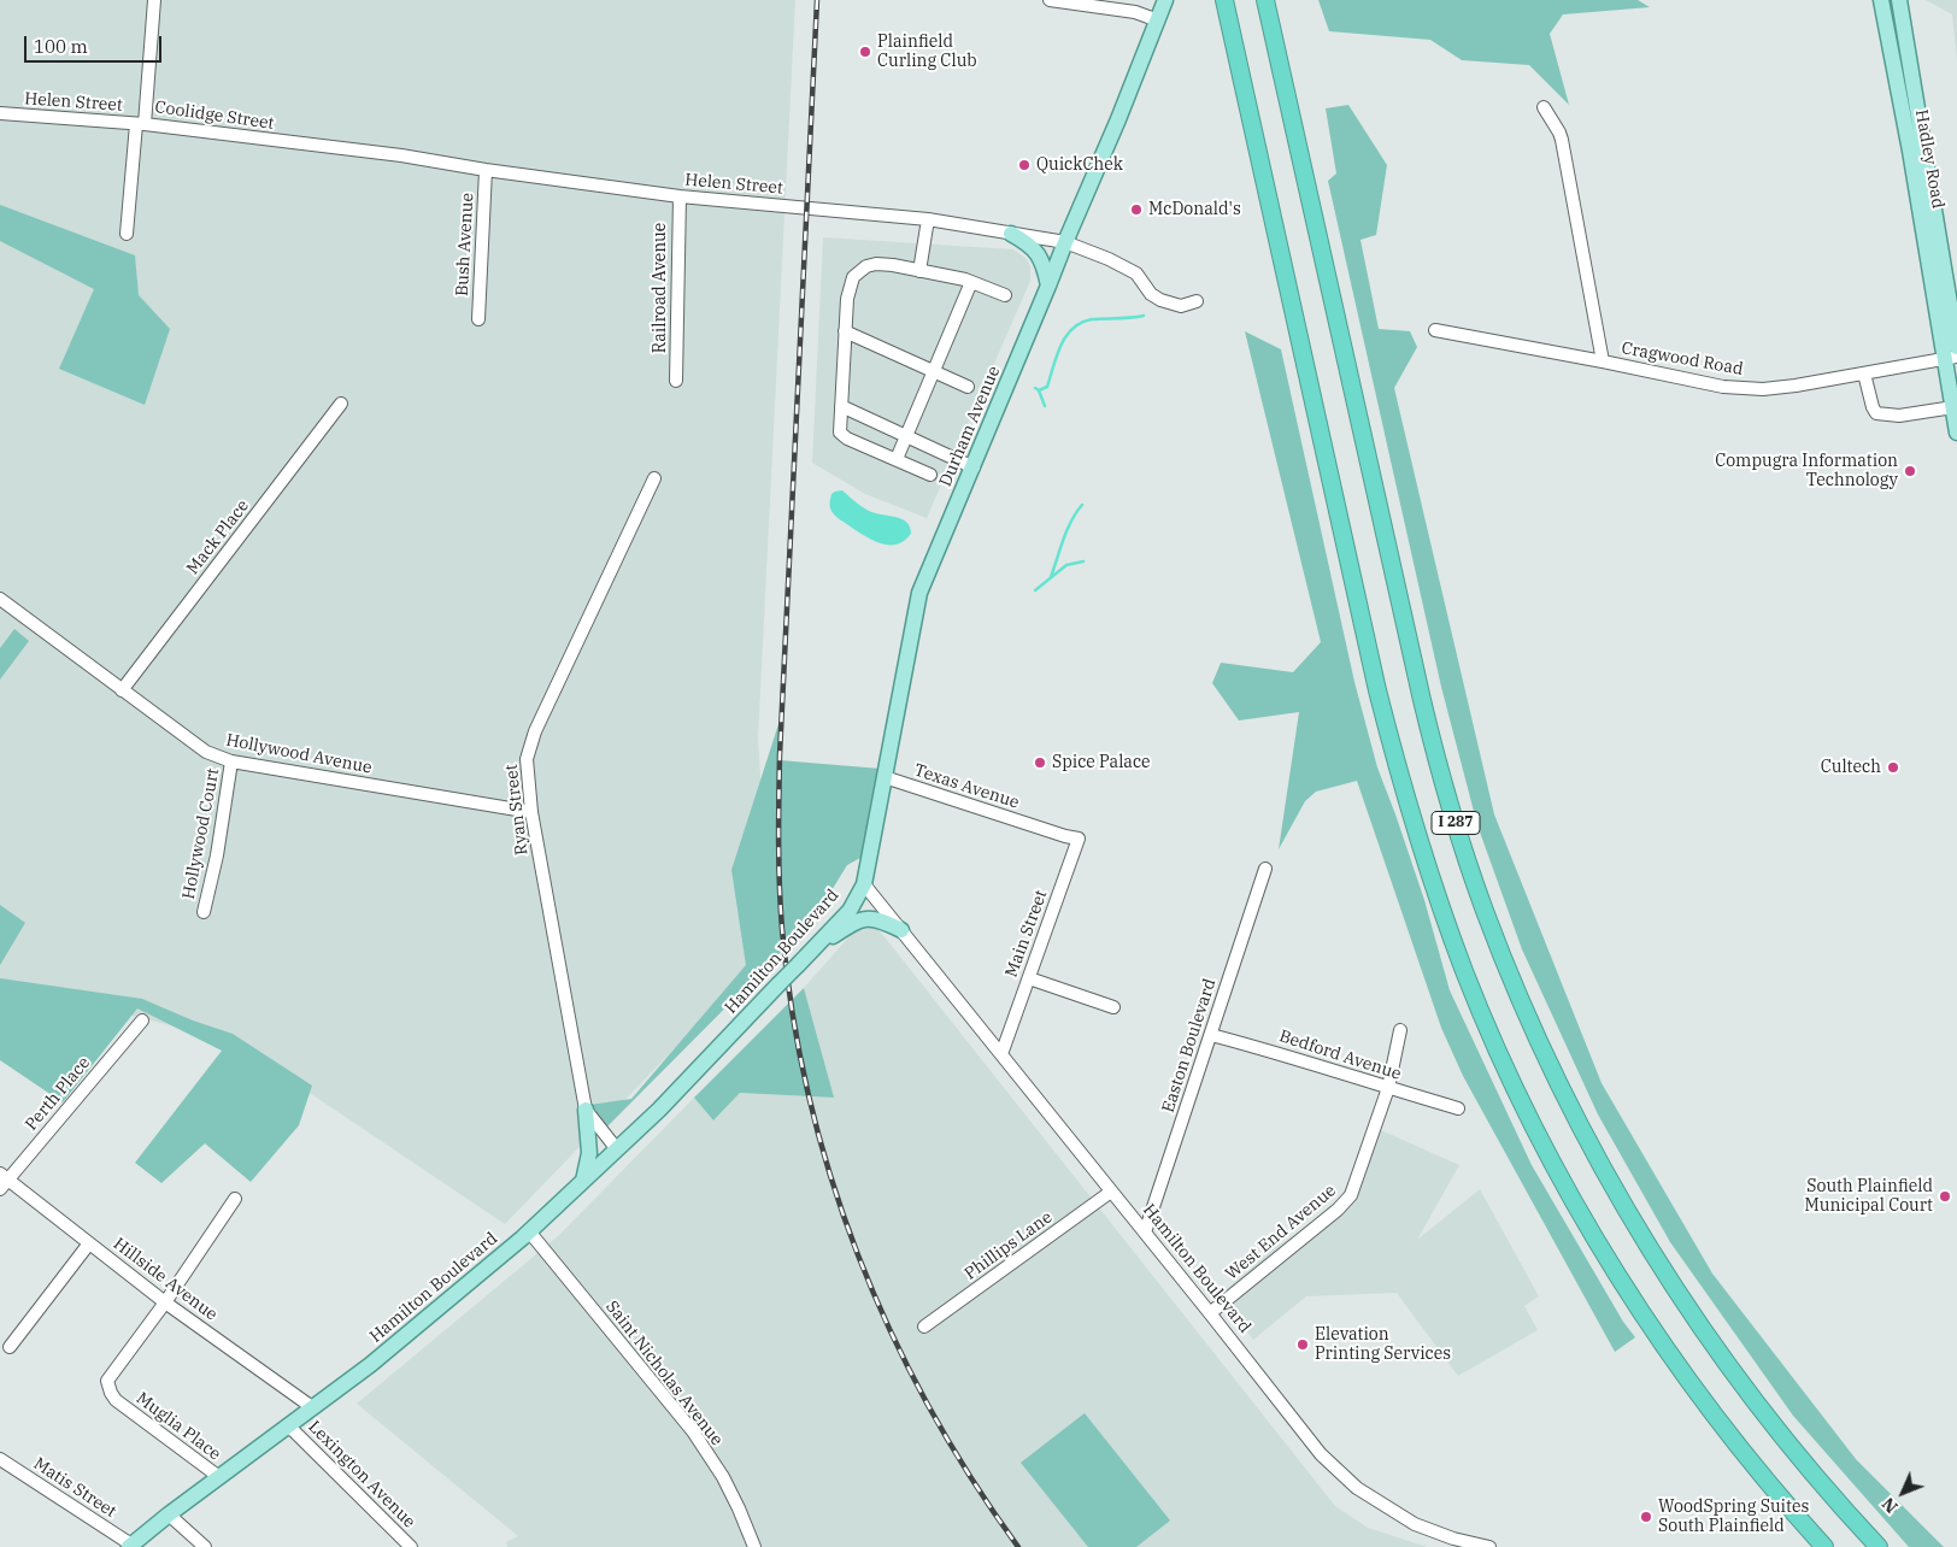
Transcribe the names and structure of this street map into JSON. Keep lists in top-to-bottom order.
{
  "streets": {
    "highway": ["I 287"],
    "main road": ["Hadley Road", "Durham Avenue", "Hamilton Boulevard"],
    "street": [
      "Helen Street",
      "Coolidge Street",
      "Bush Avenue",
      "Railroad Avenue",
      "Cragwood Road",
      "Mack Place",
      "Hollywood Avenue",
      "Texas Avenue",
      "Ryan Street",
      "Hollywood Court",
      "Main Street",
      "Easton Boulevard",
      "Bedford Avenue",
      "Perth Place",
      "West End Avenue",
      "Phillips Lane",
      "Hillside Avenue",
      "Saint Nicholas Avenue",
      "Muglia Place",
      "Lexington Avenue",
      "Matis Street"
    ]
  },
  "crossings": [
    ["Helen Street", "Coolidge Street"],
    ["Helen Street", "Bush Avenue"],
    ["Helen Street", "Railroad Avenue"],
    ["Helen Street", "Durham Avenue"],
    ["Hadley Road", "Cragwood Road"],
    ["Durham Avenue", "Texas Avenue"],
    ["Durham Avenue", "Hamilton Boulevard"],
    ["Mack Place", "Hollywood Avenue"],
    ["Hollywood Avenue", "Ryan Street"],
    ["Hollywood Avenue", "Hollywood Court"],
    ["Texas Avenue", "Main Street"],
    ["Ryan Street", "Hamilton Boulevard"],
    ["Main Street", "Hamilton Boulevard"],
    ["Hamilton Boulevard", "Easton Boulevard"],
    ["Hamilton Boulevard", "West End Avenue"],
    ["Hamilton Boulevard", "Phillips Lane"],
    ["Hamilton Boulevard", "Hillside Avenue"],
    ["Hamilton Boulevard", "Saint Nicholas Avenue"],
    ["Hamilton Boulevard", "Muglia Place"],
    ["Hamilton Boulevard", "Lexington Avenue"],
    ["Hamilton Boulevard", "Matis Street"],
    ["Easton Boulevard", "Bedford Avenue"],
    ["Bedford Avenue", "West End Avenue"],
    ["Perth Place", "Hillside Avenue"],
    ["Hillside Avenue", "Muglia Place"]
  ],
  "places": [
    "Plainfield Curling Club",
    "QuickChek",
    "McDonald's",
    "Compugra Information Technology",
    "Spice Palace",
    "Cultech",
    "South Plainfield Municipal Court",
    "Elevation Printing Services",
    "WoodSpring Suites South Plainfield"
  ],
  "scale_bar": "100 m",
  "north": "bottom left"
}
